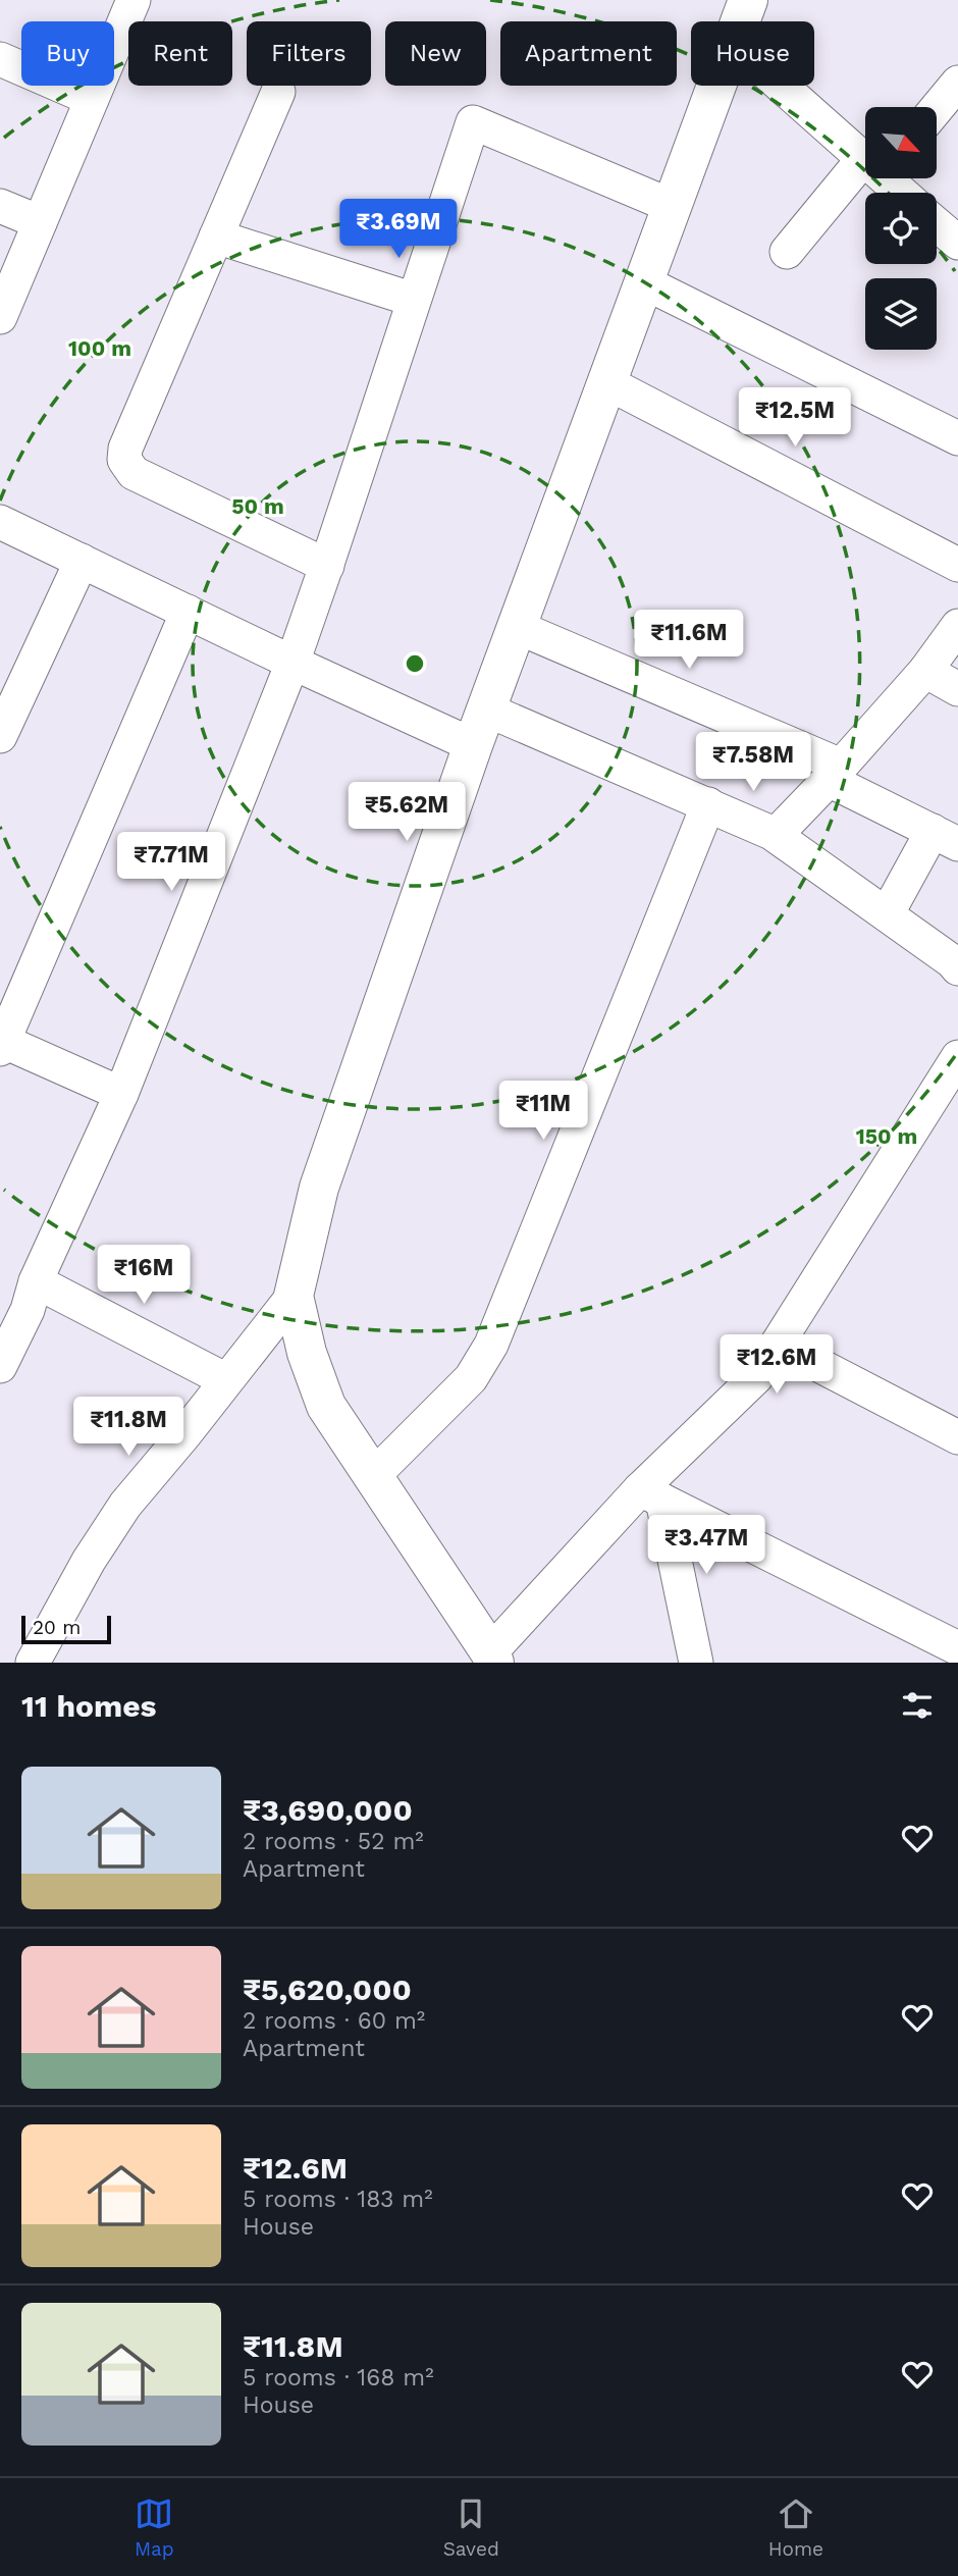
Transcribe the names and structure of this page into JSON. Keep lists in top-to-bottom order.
{
  "scale_bar": "20 m",
  "north": "bottom right",
  "page": {
    "chip": [
      "Buy",
      "Rent",
      "Filters",
      "New",
      "Apartment",
      "House"
    ],
    "price": [
      "₹3.69M",
      "₹12.5M",
      "₹11.6M",
      "₹7.58M",
      "₹5.62M",
      "₹7.71M",
      "₹11M",
      "₹16M",
      "₹12.6M",
      "₹11.8M",
      "₹3.47M"
    ],
    "scale": "20 m",
    "heading": "11 homes",
    "list": [
      {
        "name": "₹3,690,000",
        "note": "2 rooms · 52 m² · Apartment"
      },
      {
        "name": "₹5,620,000",
        "note": "2 rooms · 60 m² · Apartment"
      },
      {
        "name": "₹12.6M",
        "note": "5 rooms · 183 m² · House"
      },
      {
        "name": "₹11.8M",
        "note": "5 rooms · 168 m² · House"
      }
    ],
    "tabs": ["Map", "Saved", "Home"]
  },
  "rings": ["100 m", "50 m", "150 m"]
}
